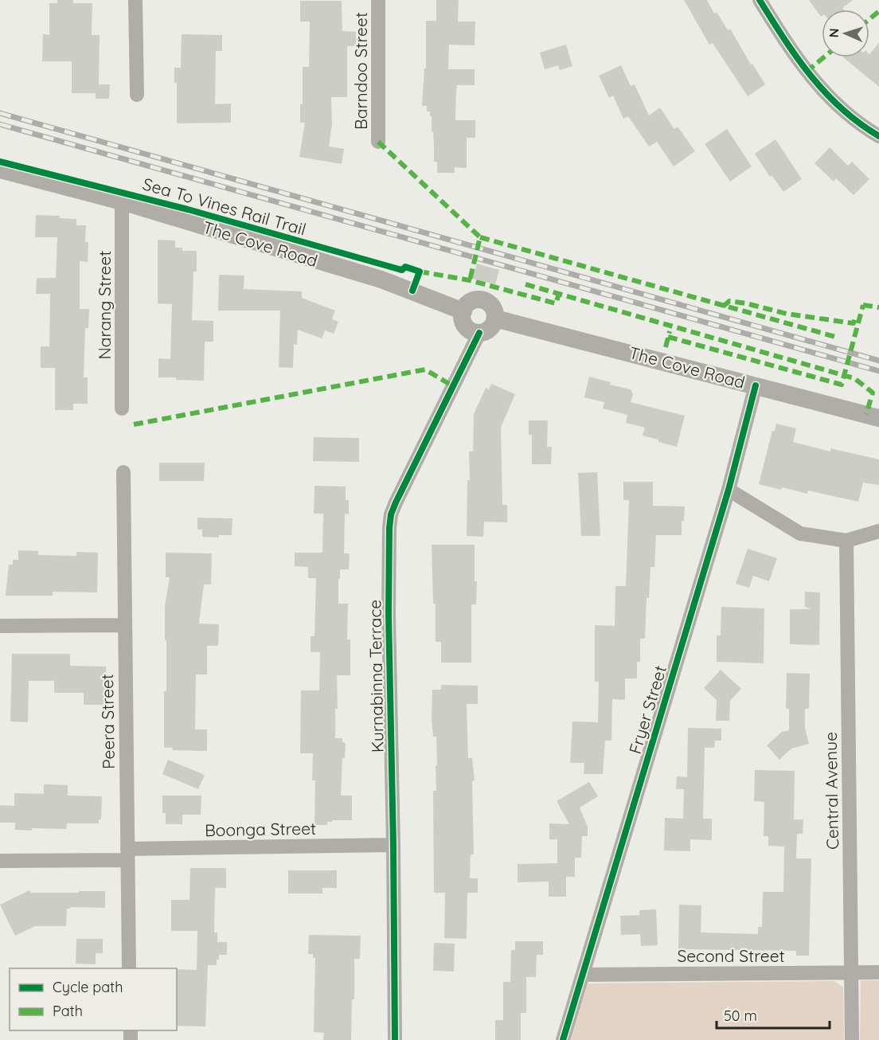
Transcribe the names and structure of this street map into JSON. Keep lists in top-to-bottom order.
{
  "streets": {
    "street": [
      "Barndoo Street",
      "The Cove Road",
      "Narang Street",
      "Kurnabinna Terrace",
      "Fryer Street",
      "Peera Street",
      "Central Avenue",
      "Boonga Street",
      "Second Street"
    ],
    "cycle path": ["Sea To Vines Rail Trail"]
  },
  "crossings": [
    ["The Cove Road", "Narang Street"],
    ["The Cove Road", "Kurnabinna Terrace"],
    ["The Cove Road", "Fryer Street"],
    ["Kurnabinna Terrace", "Boonga Street"],
    ["Fryer Street", "Second Street"],
    ["Peera Street", "Boonga Street"],
    ["Central Avenue", "Second Street"]
  ],
  "legend": ["Cycle path", "Path"],
  "scale_bar": "50 m",
  "north": "left"
}
